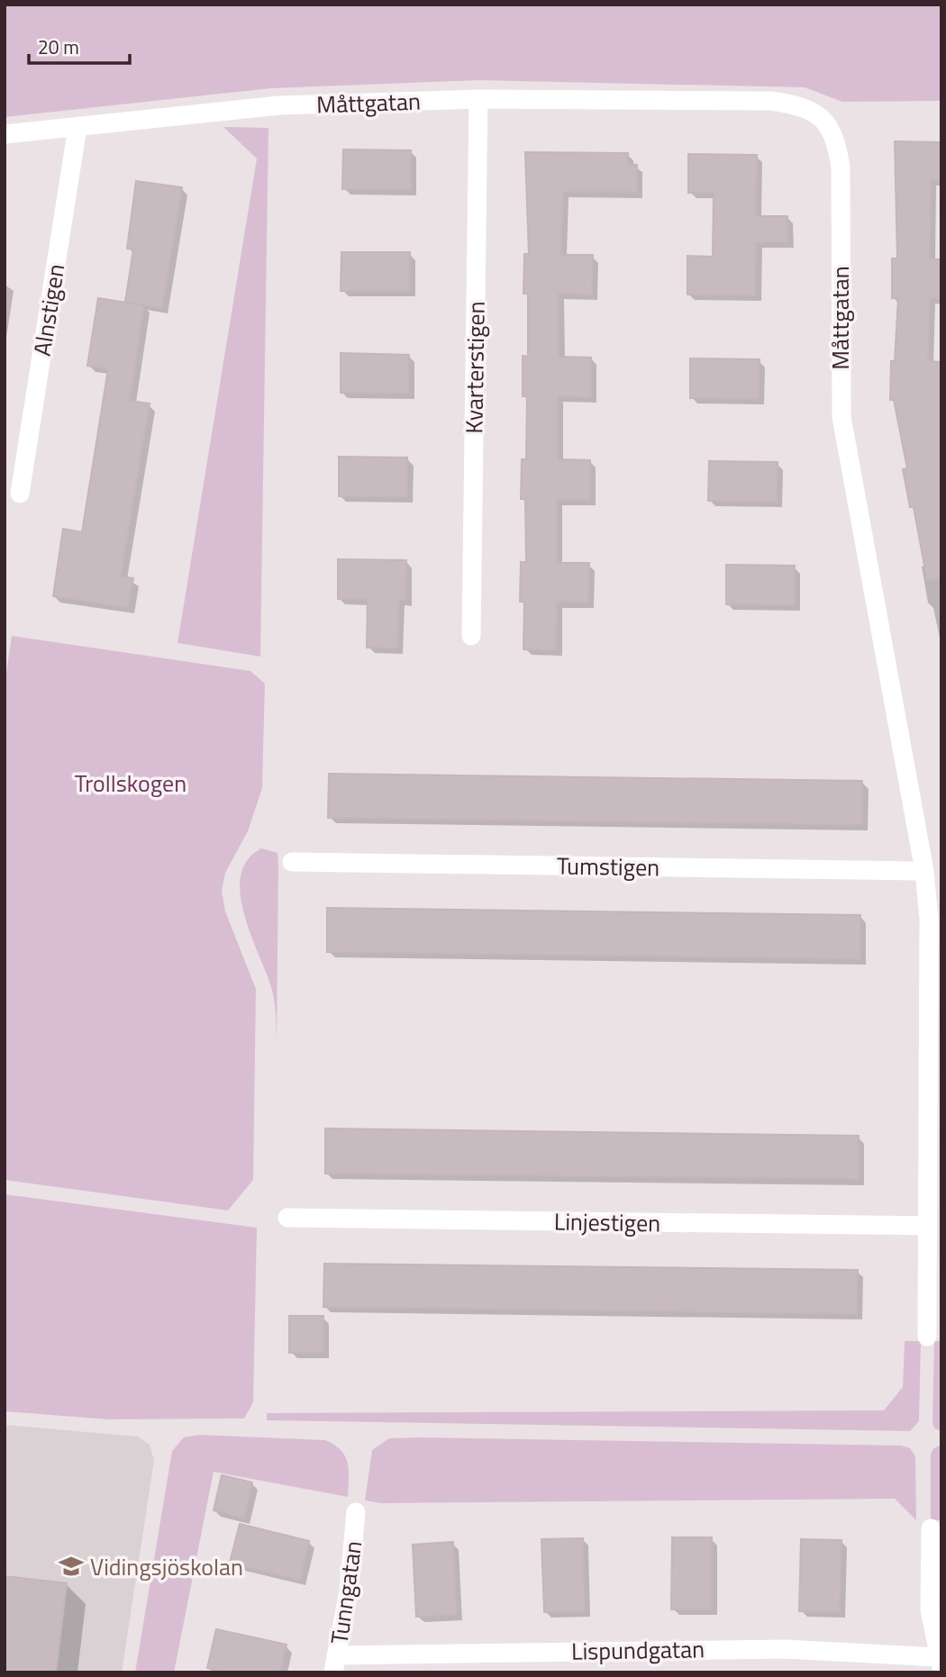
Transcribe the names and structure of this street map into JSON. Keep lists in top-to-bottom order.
{
  "streets": {
    "street": [
      "Måttgatan",
      "Alnstigen",
      "Kvarterstigen",
      "Tumstigen",
      "Linjestigen",
      "Tunngatan",
      "Lispundgatan"
    ]
  },
  "crossings": [
    ["Måttgatan", "Alnstigen"],
    ["Måttgatan", "Kvarterstigen"],
    ["Måttgatan", "Tumstigen"],
    ["Måttgatan", "Linjestigen"],
    ["Tunngatan", "Lispundgatan"]
  ],
  "parks": ["Trollskogen"],
  "places": {
    "school or university": ["Vidingsjöskolan"]
  },
  "scale_bar": "20 m"
}
